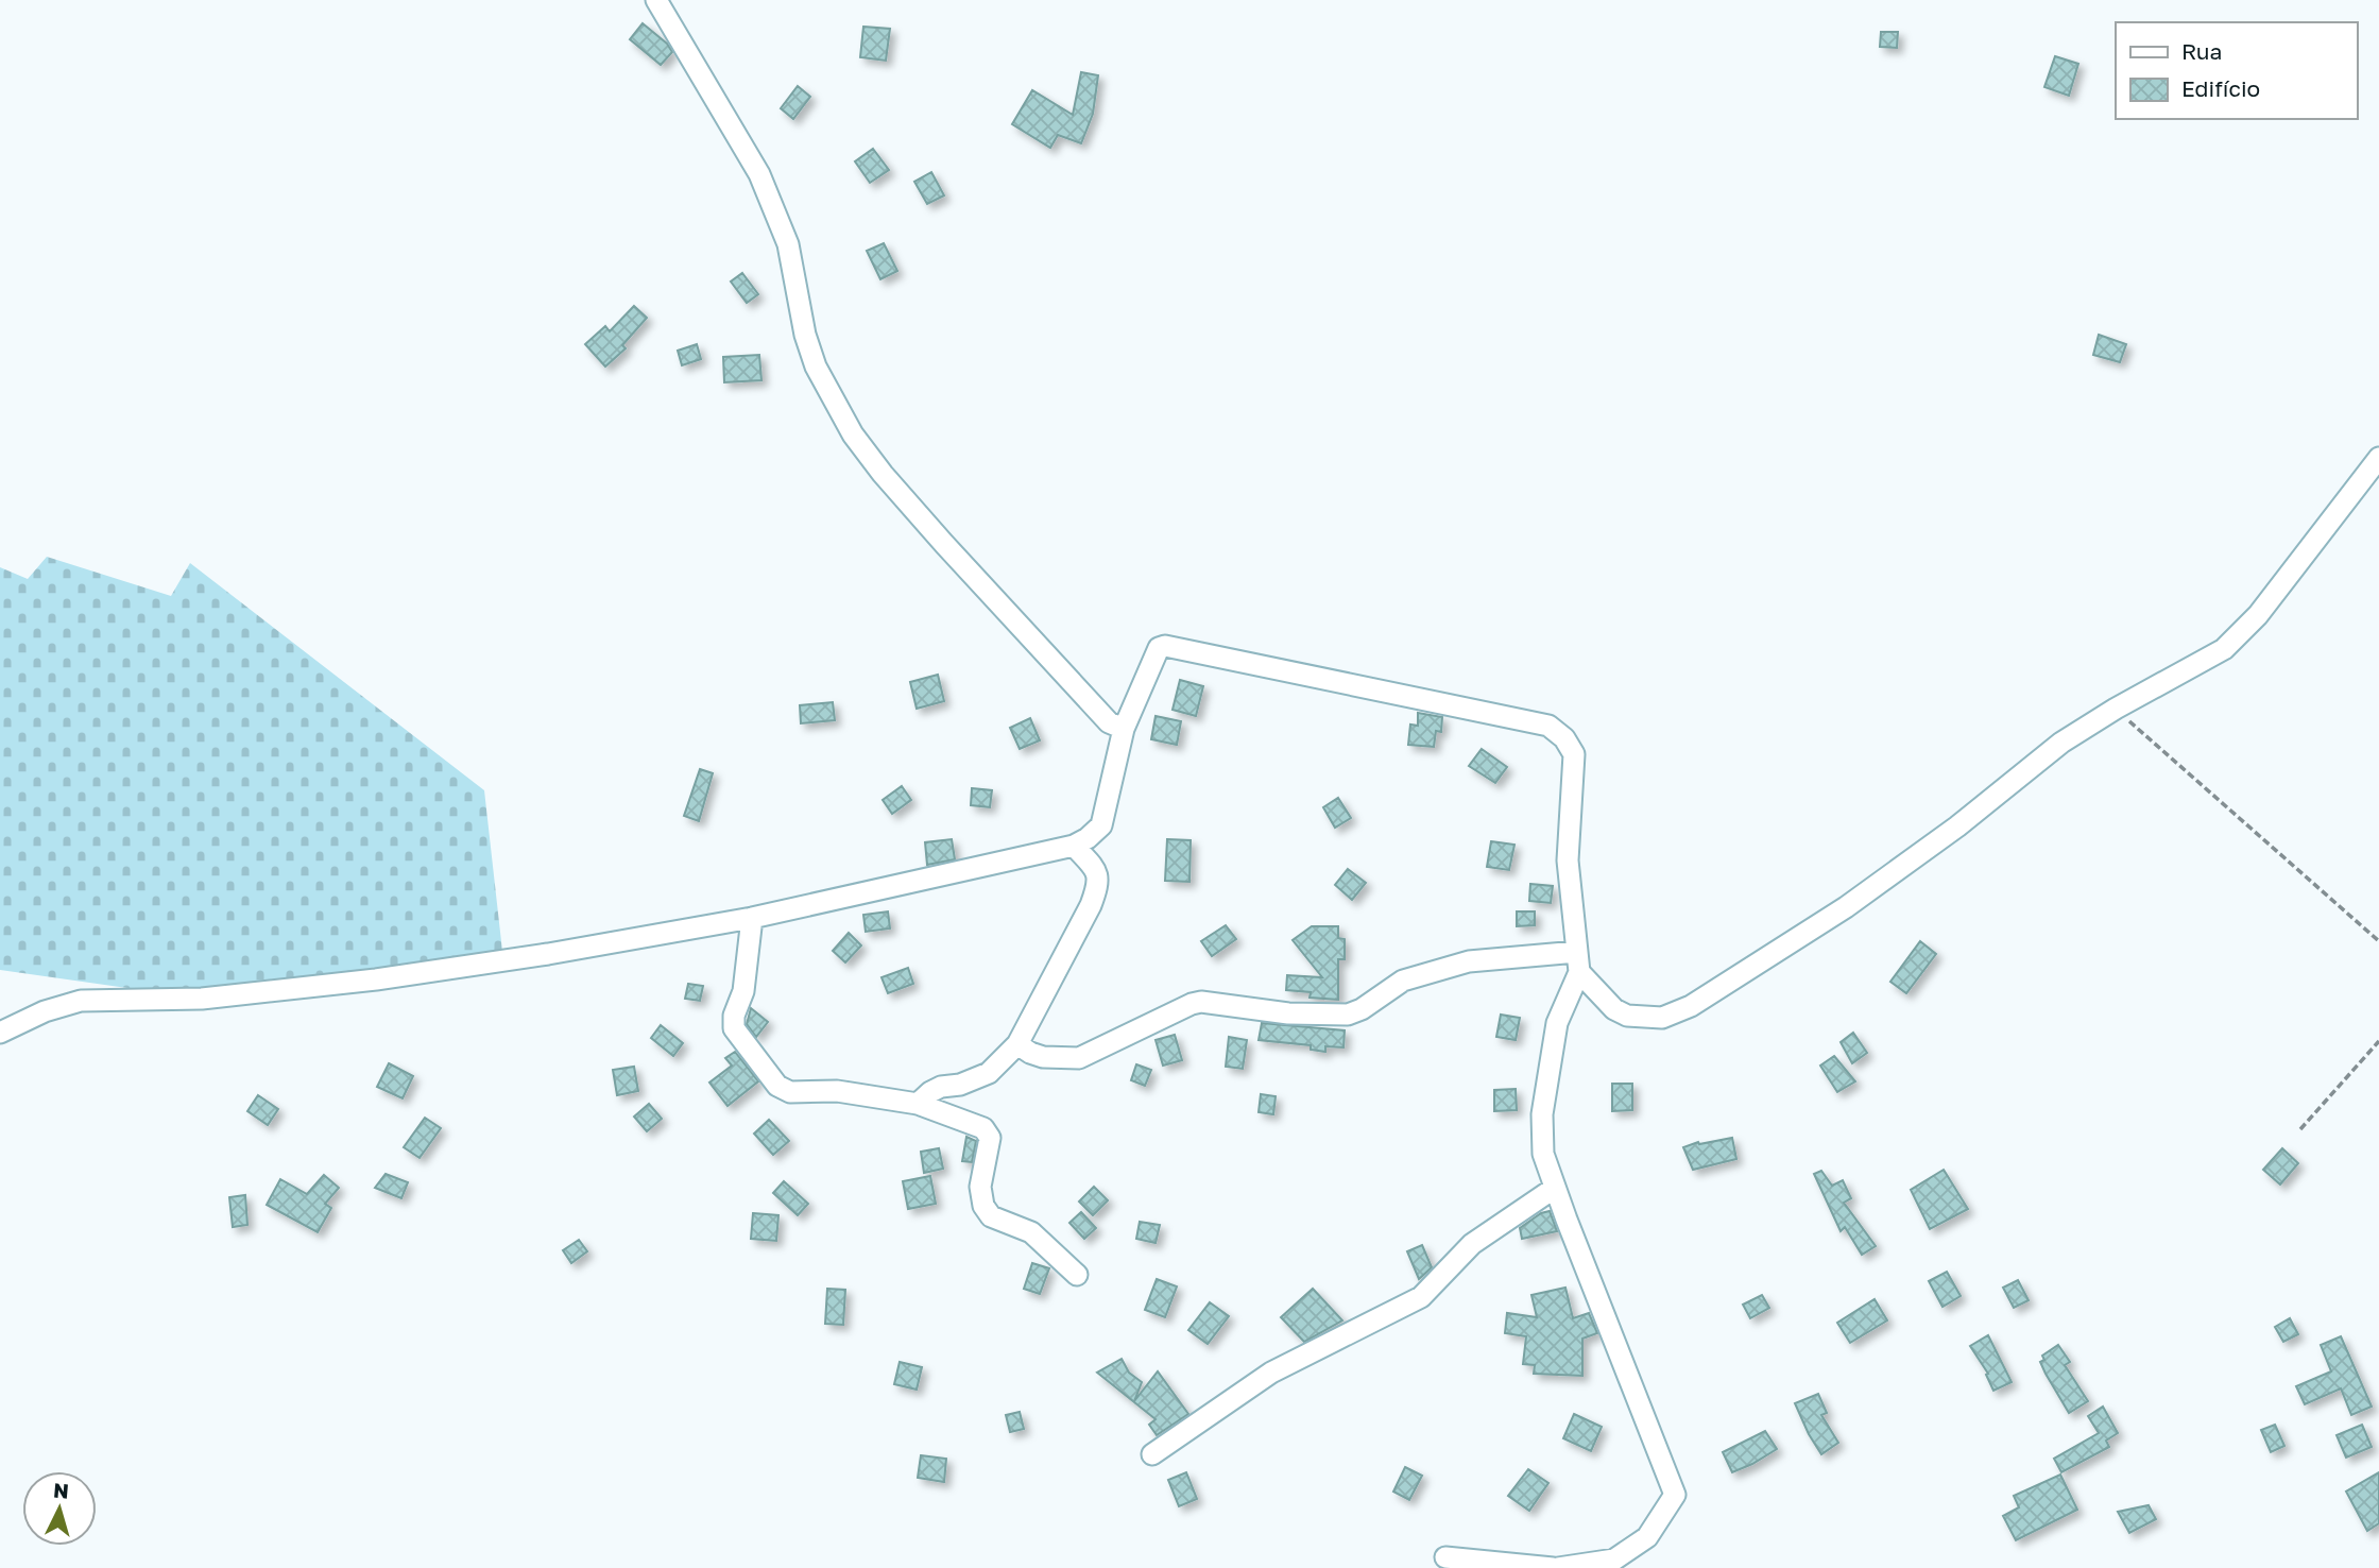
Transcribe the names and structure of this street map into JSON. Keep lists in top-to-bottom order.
{
  "legend": ["Rua", "Edifício"],
  "north": "top"
}
